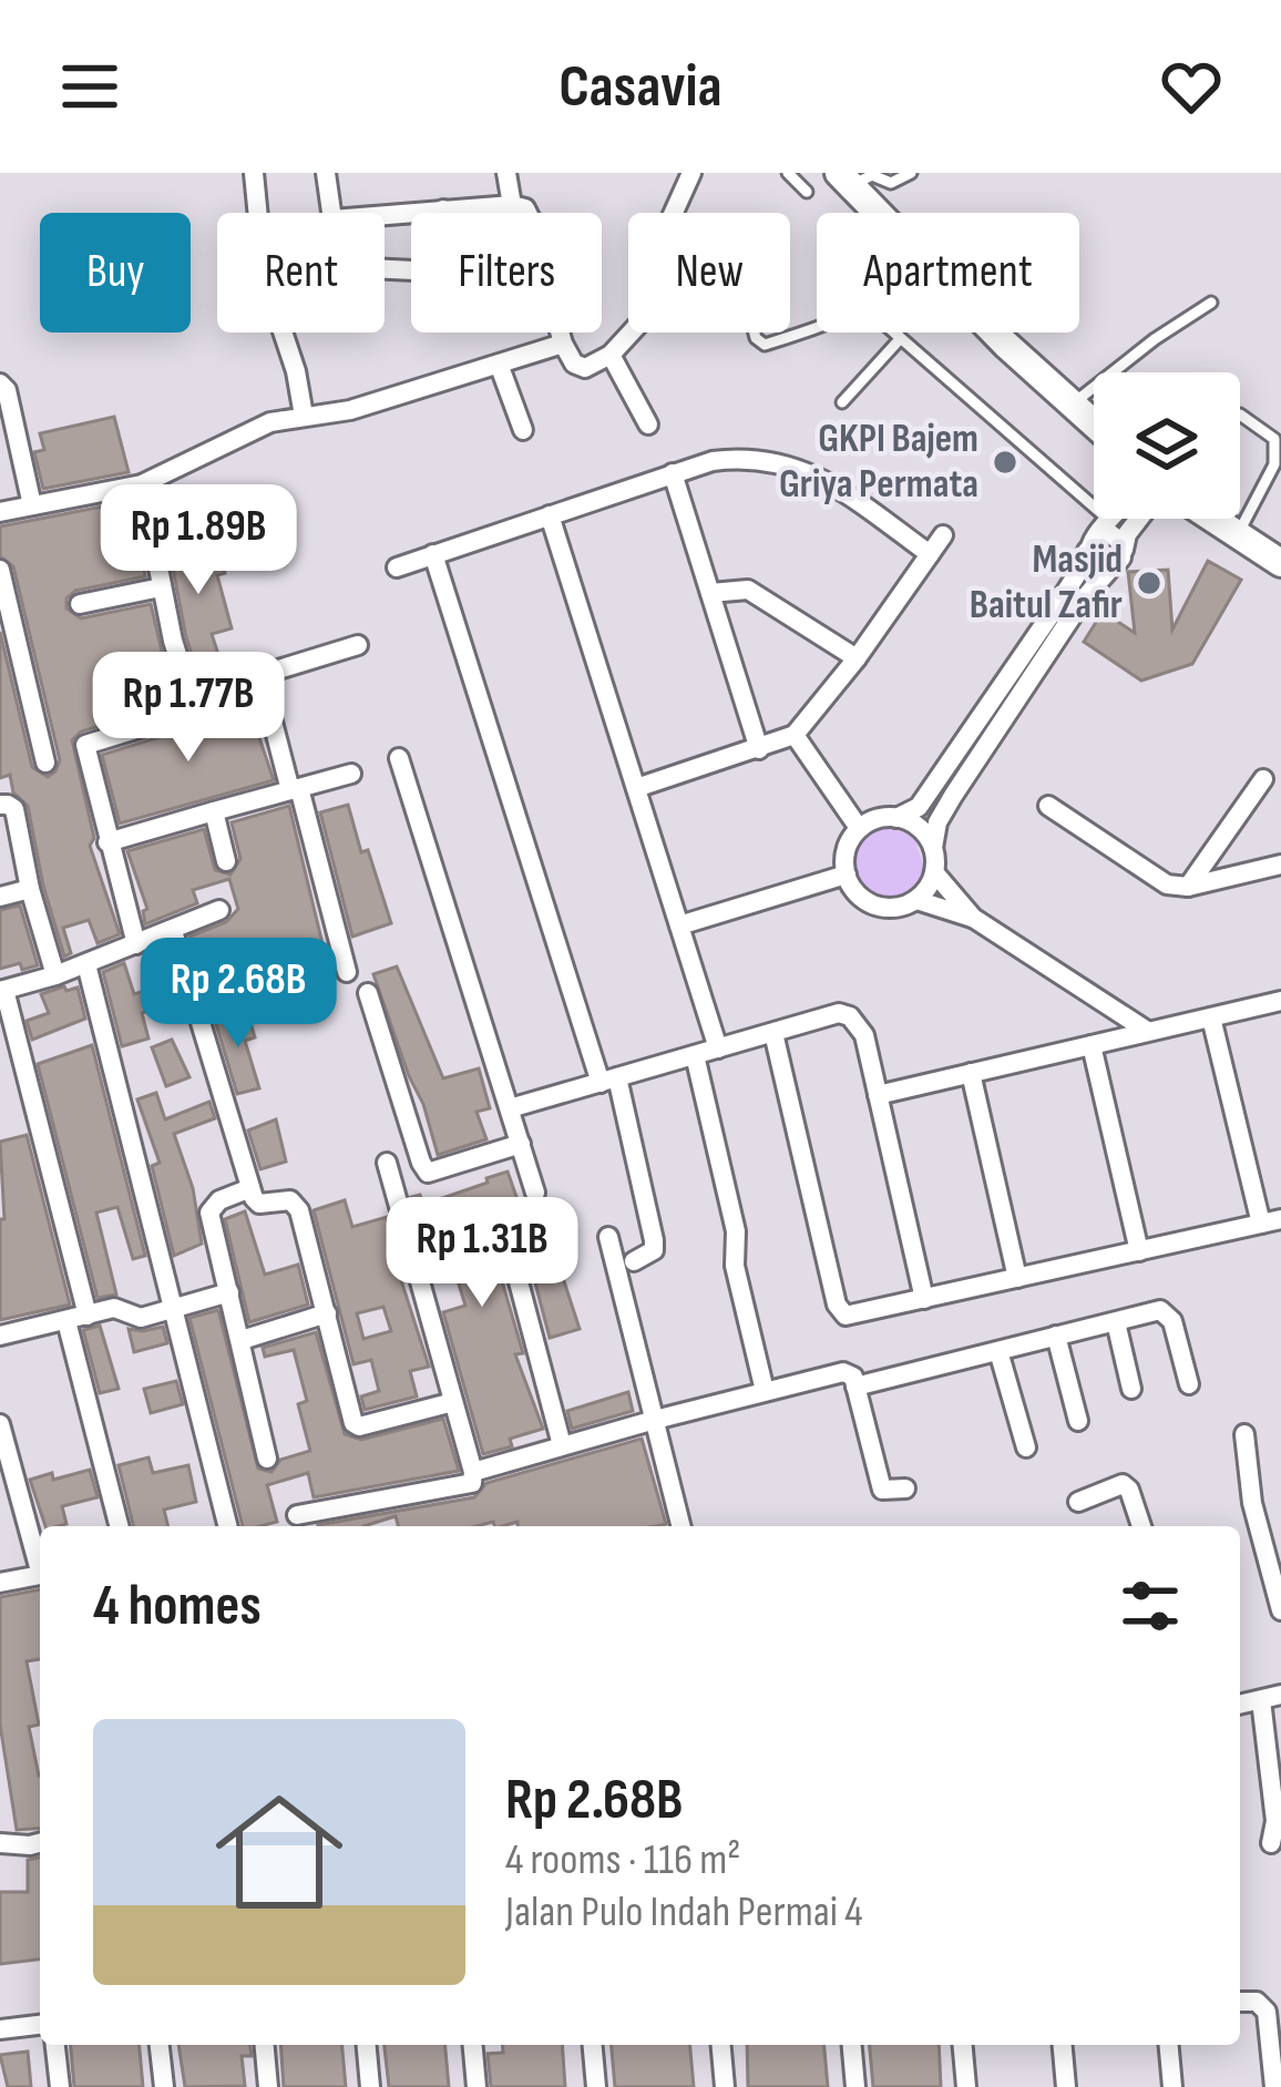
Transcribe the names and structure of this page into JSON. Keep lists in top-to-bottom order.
{
  "places": ["GKPI Bajem Griya Permata", "Masjid Baitul Zafir"],
  "page": {
    "header": "Casavia",
    "chip": [
      "Buy",
      "Rent",
      "Filters",
      "New",
      "Apartment"
    ],
    "price": [
      "Rp 1.89B",
      "Rp 1.77B",
      "Rp 2.68B",
      "Rp 1.31B"
    ],
    "heading": "4 homes",
    "list": [
      {
        "name": "Rp 2.68B",
        "note": "4 rooms · 116 m² · Jalan Pulo Indah Permai 4"
      }
    ]
  }
}
